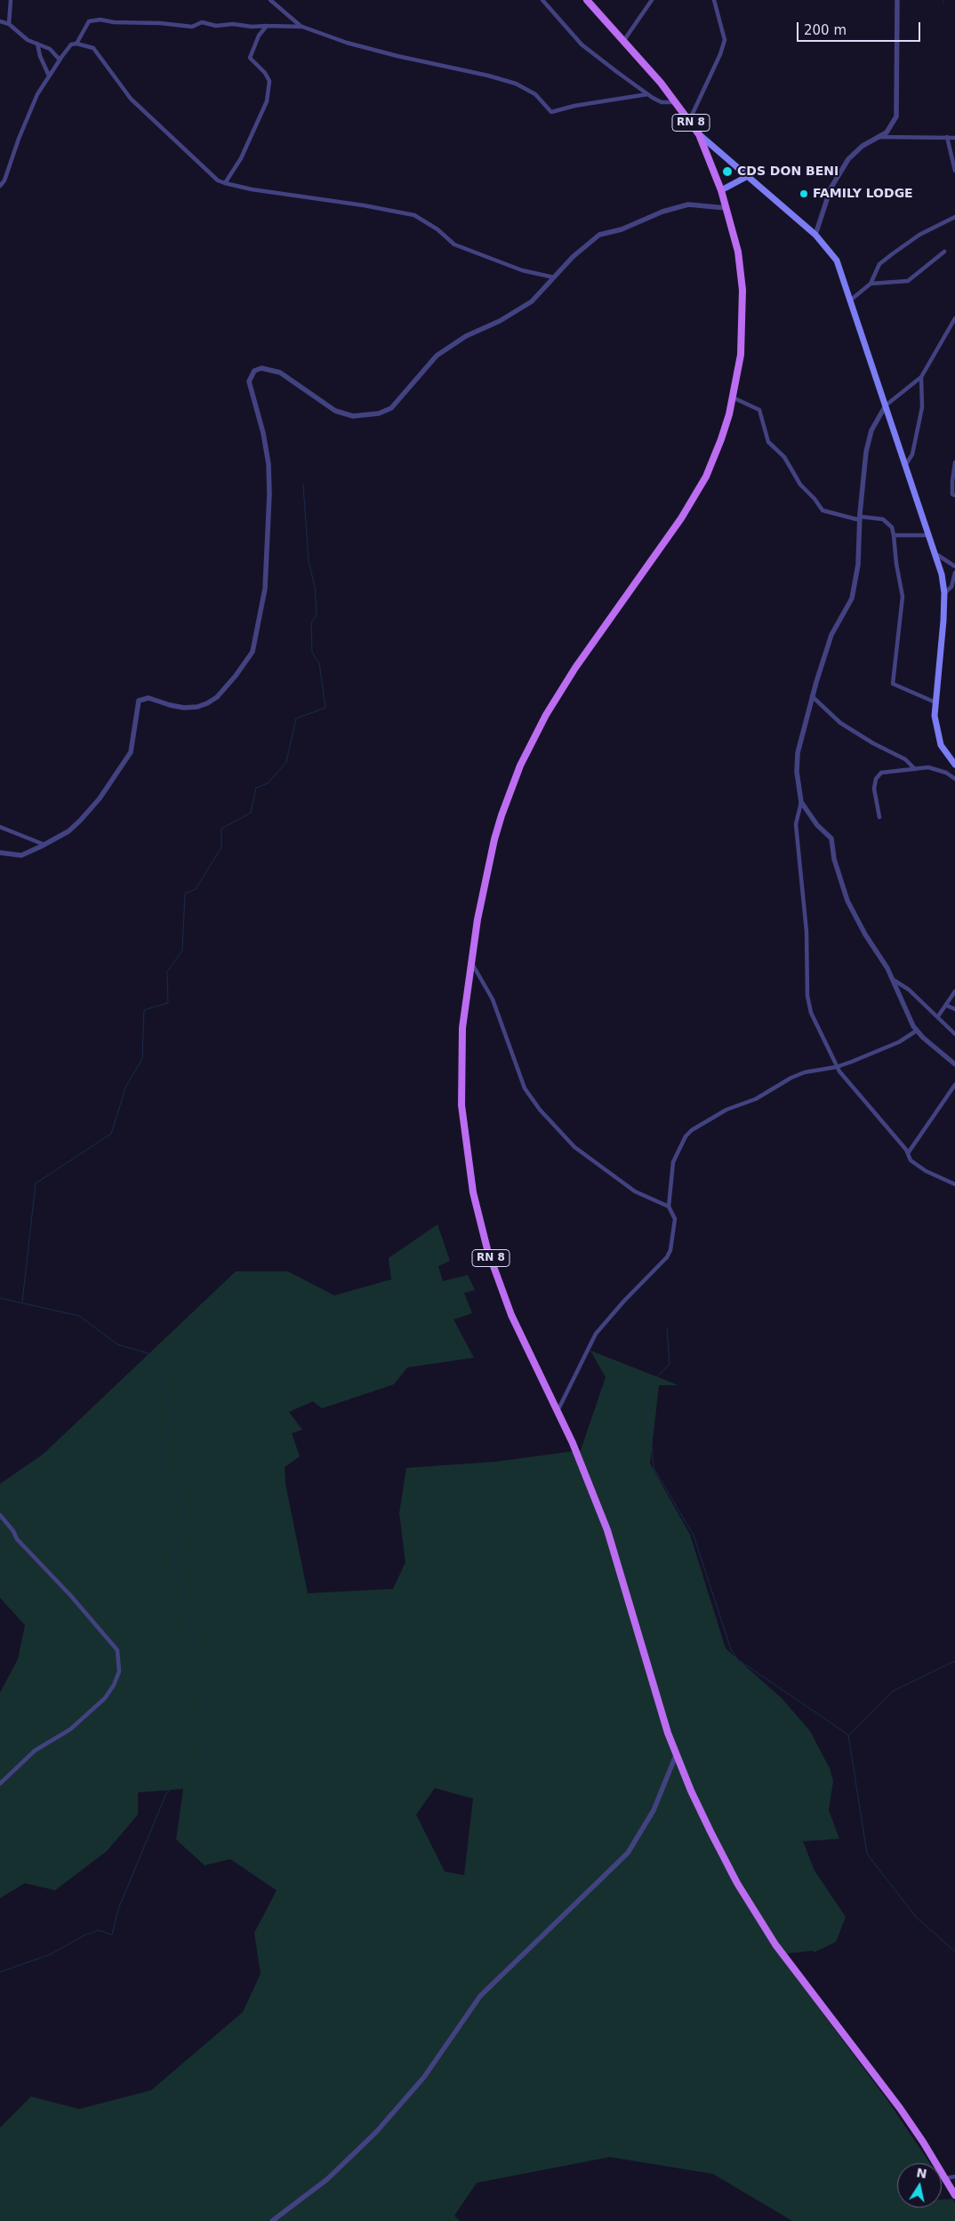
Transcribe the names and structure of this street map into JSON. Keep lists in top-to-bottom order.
{
  "streets": {
    "main road": ["RN 8"]
  },
  "places": ["CDS DON BENI", "FAMILY LODGE"],
  "scale_bar": "200 m",
  "north": "top"
}
